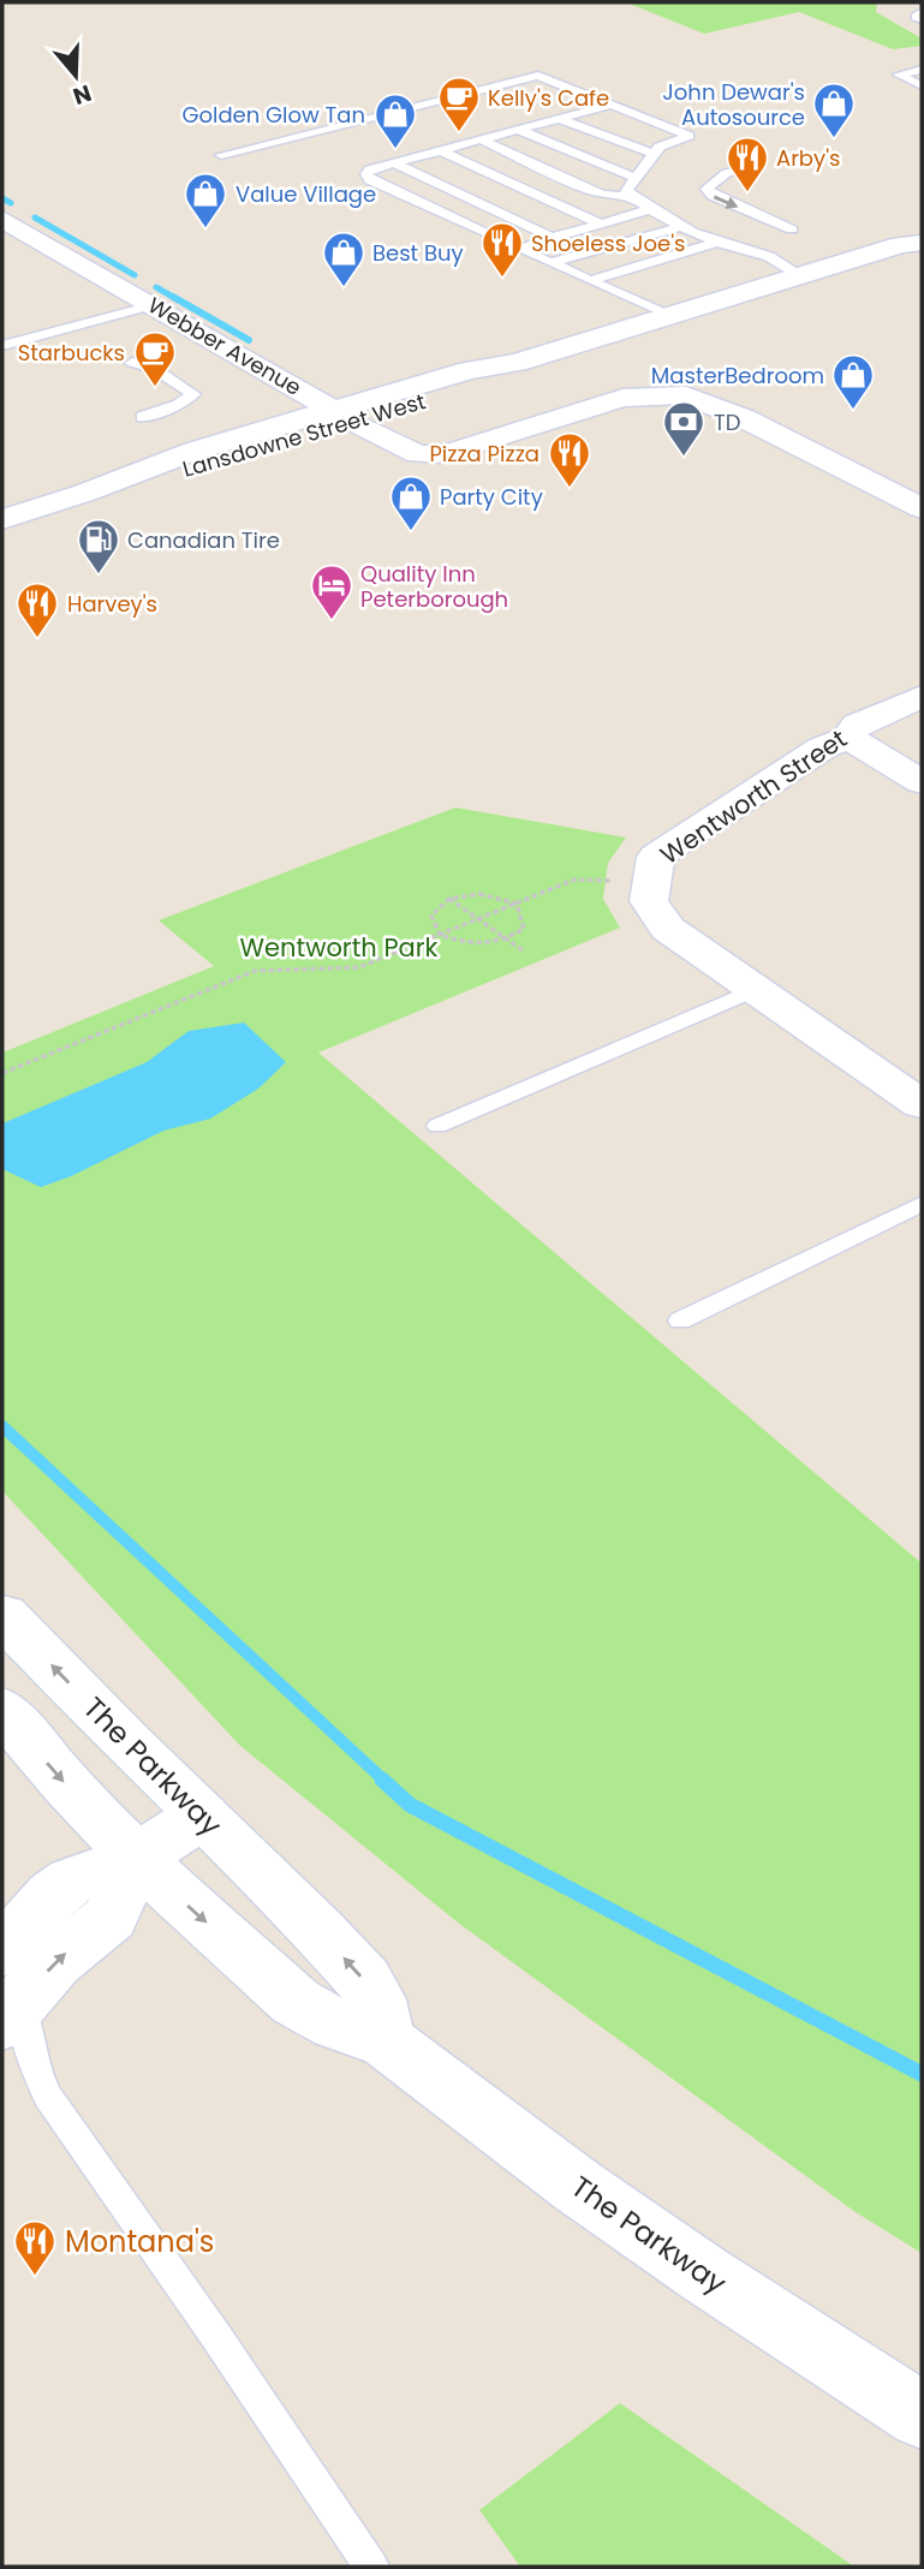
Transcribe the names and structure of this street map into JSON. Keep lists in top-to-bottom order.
{
  "streets": {
    "street": [
      "Webber Avenue",
      "Lansdowne Street West",
      "Wentworth Street",
      "The Parkway"
    ]
  },
  "crossings": [
    ["Webber Avenue", "Lansdowne Street West"]
  ],
  "parks": ["Wentworth Park"],
  "places": {
    "cafe": ["Kelly's Cafe", "Starbucks"],
    "shop": [
      "John Dewar's Autosource",
      "Golden Glow Tan",
      "Value Village",
      "Best Buy",
      "MasterBedroom",
      "Party City"
    ],
    "restaurant": [
      "Arby's",
      "Shoeless Joe's",
      "Pizza Pizza",
      "Harvey's",
      "Montana's"
    ],
    "bank": ["TD"],
    "fuel station": ["Canadian Tire"],
    "hotel": ["Quality Inn Peterborough"]
  },
  "north": "bottom"
}
